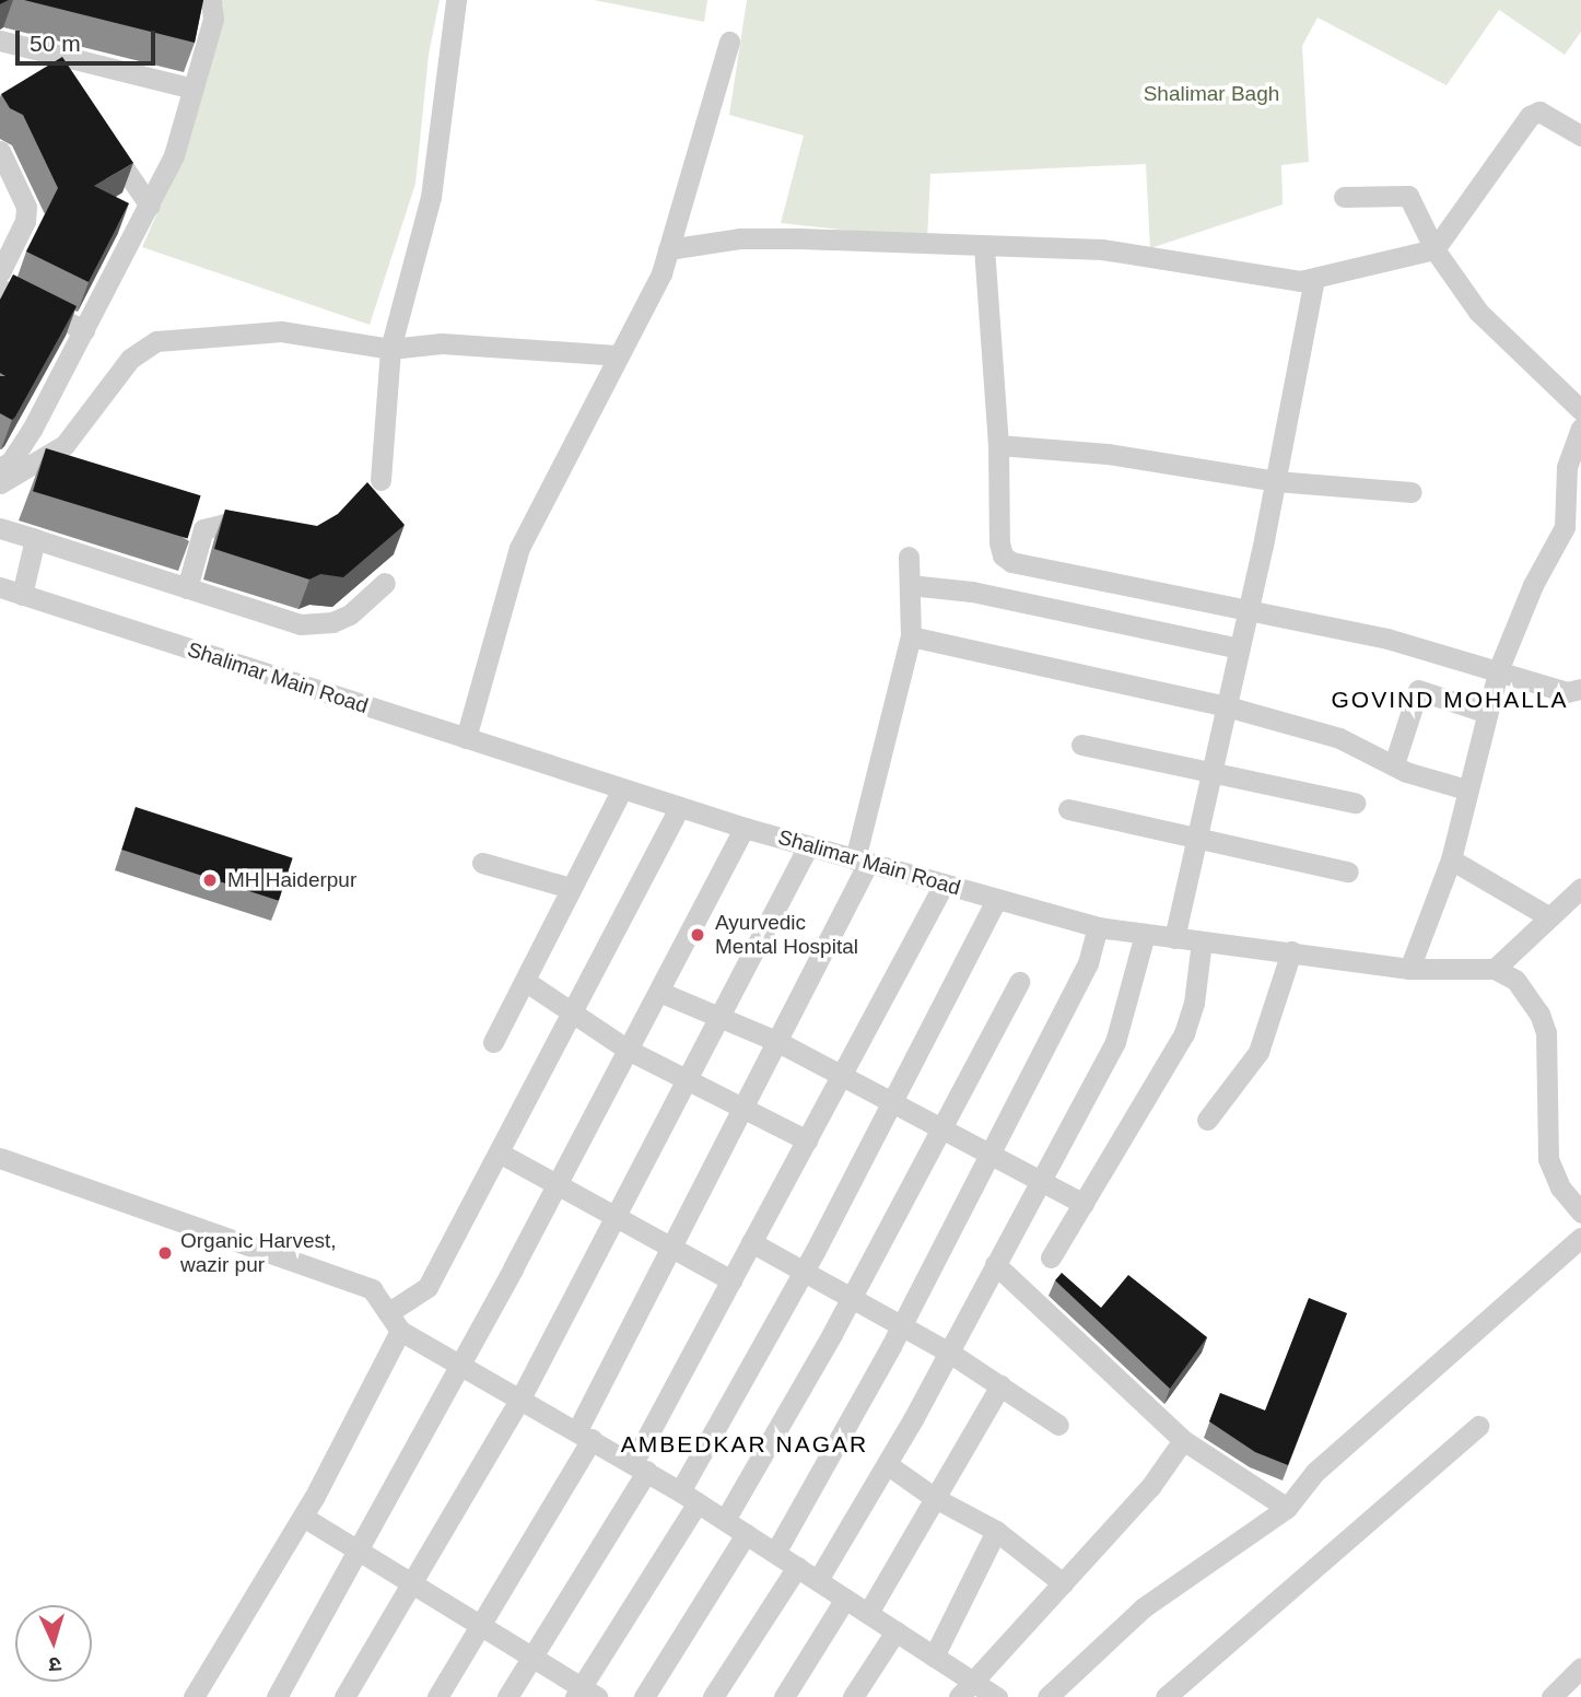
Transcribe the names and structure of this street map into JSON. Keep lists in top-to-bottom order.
{
  "streets": {
    "street": ["Shalimar Main Road"]
  },
  "districts": ["GOVIND MOHALLA", "AMBEDKAR NAGAR"],
  "parks": ["Shalimar Bagh"],
  "places": ["MH Haiderpur", "Ayurvedic Mental Hospital", "Organic Harvest, wazir pur"],
  "scale_bar": "50 m",
  "north": "bottom"
}
